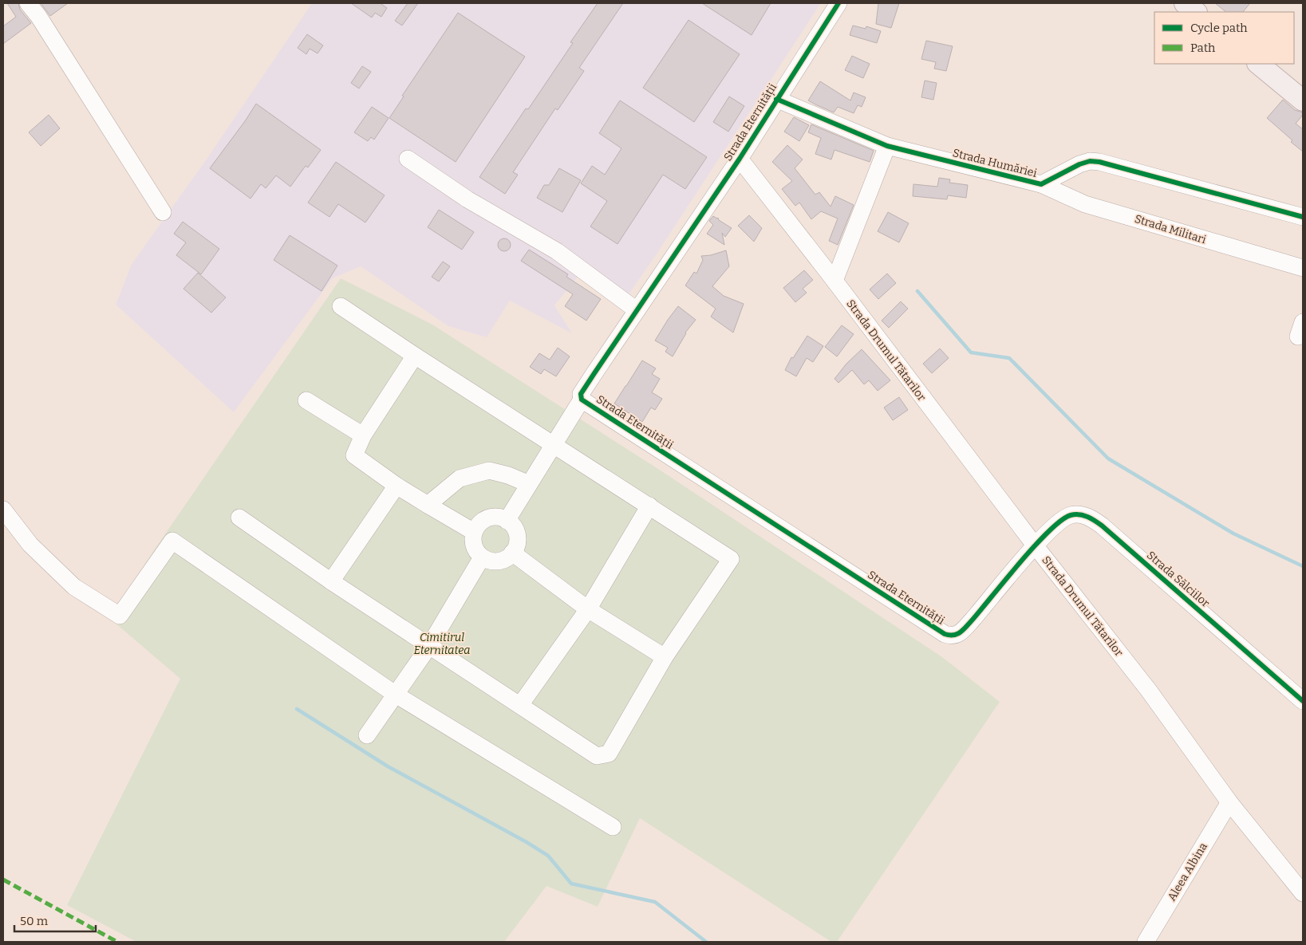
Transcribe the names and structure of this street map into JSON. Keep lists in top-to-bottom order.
{
  "streets": {
    "street": [
      "Strada Eternității",
      "Strada Humăriei",
      "Strada Militari",
      "Strada Drumul Tătarilor",
      "Strada Sălciilor",
      "Aleea Albina"
    ]
  },
  "crossings": [
    ["Strada Eternității", "Strada Humăriei"],
    ["Strada Eternității", "Strada Drumul Tătarilor"],
    ["Strada Eternității", "Strada Sălciilor"],
    ["Strada Humăriei", "Strada Militari"],
    ["Strada Drumul Tătarilor", "Strada Sălciilor"],
    ["Strada Drumul Tătarilor", "Aleea Albina"]
  ],
  "parks": ["Cimitirul Eternitatea"],
  "legend": ["Cycle path", "Path"],
  "scale_bar": "50 m"
}
